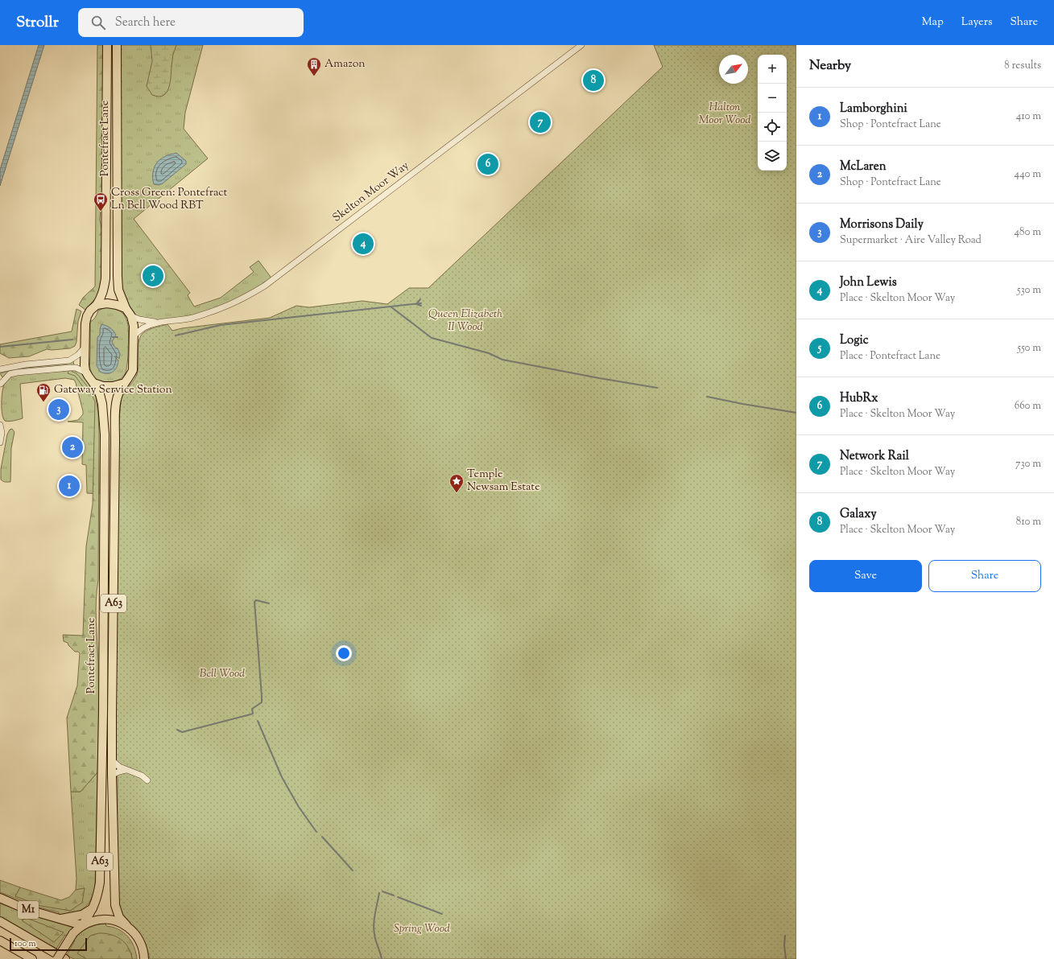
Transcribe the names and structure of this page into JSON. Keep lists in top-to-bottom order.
{
  "streets": {
    "highway": ["Pontefract Lane", "A63", "M1"],
    "street": ["Skelton Moor Way"]
  },
  "crossings": [
    ["Pontefract Lane", "Skelton Moor Way"],
    ["Pontefract Lane", "A63"],
    ["Pontefract Lane", "M1"],
    ["Skelton Moor Way", "A63"]
  ],
  "parks": [
    "Halton Moor Wood",
    "Queen Elizabeth II Wood",
    "Bell Wood",
    "Spring Wood"
  ],
  "places": {
    "building": ["Amazon"],
    "bus stop": ["Cross Green: Pontefract Ln Bell Wood RBT"],
    "fuel station": ["Gateway Service Station"],
    "place": ["Temple Newsam Estate"]
  },
  "scale_bar": "100 m",
  "north": "top right",
  "page": {
    "header": "Strollr",
    "search": "Search here",
    "nav": ["Map", "Layers", "Share"],
    "heading": ["Nearby", "8 results"],
    "map_buttons": ["+", "−"],
    "pins": [
      "8",
      "7",
      "6",
      "4",
      "5",
      "3",
      "2",
      "1"
    ],
    "list": [
      {
        "mark": "1",
        "name": "Lamborghini",
        "note": "Shop · Pontefract Lane",
        "value": "410 m"
      },
      {
        "mark": "2",
        "name": "McLaren",
        "note": "Shop · Pontefract Lane",
        "value": "440 m"
      },
      {
        "mark": "3",
        "name": "Morrisons Daily",
        "note": "Supermarket · Aire Valley Road",
        "value": "480 m"
      },
      {
        "mark": "4",
        "name": "John Lewis",
        "note": "Place · Skelton Moor Way",
        "value": "530 m"
      },
      {
        "mark": "5",
        "name": "Logic",
        "note": "Place · Pontefract Lane",
        "value": "550 m"
      },
      {
        "mark": "6",
        "name": "HubRx",
        "note": "Place · Skelton Moor Way",
        "value": "660 m"
      },
      {
        "mark": "7",
        "name": "Network Rail",
        "note": "Place · Skelton Moor Way",
        "value": "730 m"
      },
      {
        "mark": "8",
        "name": "Galaxy",
        "note": "Place · Skelton Moor Way",
        "value": "810 m"
      }
    ],
    "buttons": ["Save", "Share"],
    "scale": "100 m"
  }
}
